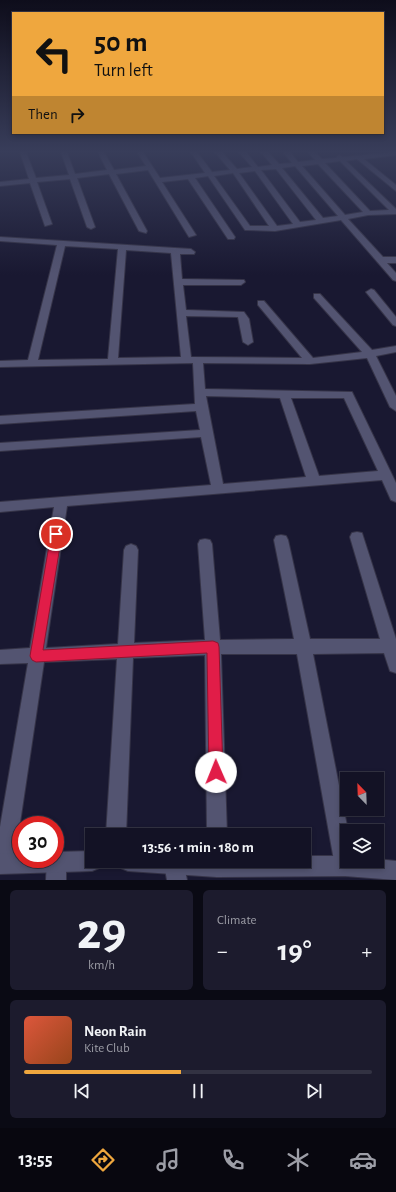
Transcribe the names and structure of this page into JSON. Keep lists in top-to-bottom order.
{
  "north": "top left",
  "page": {
    "turn": ["50 m", "Turn left"],
    "then": "Then",
    "limit": "30",
    "trip": "13:56 · 1 min · 180 m",
    "tile": [
      ["29", "km/h"],
      "Climate"
    ],
    "heat": ["−", "19°", "+"],
    "song": ["Neon Rain", "Kite Club"],
    "tabs": "13:55"
  }
}
